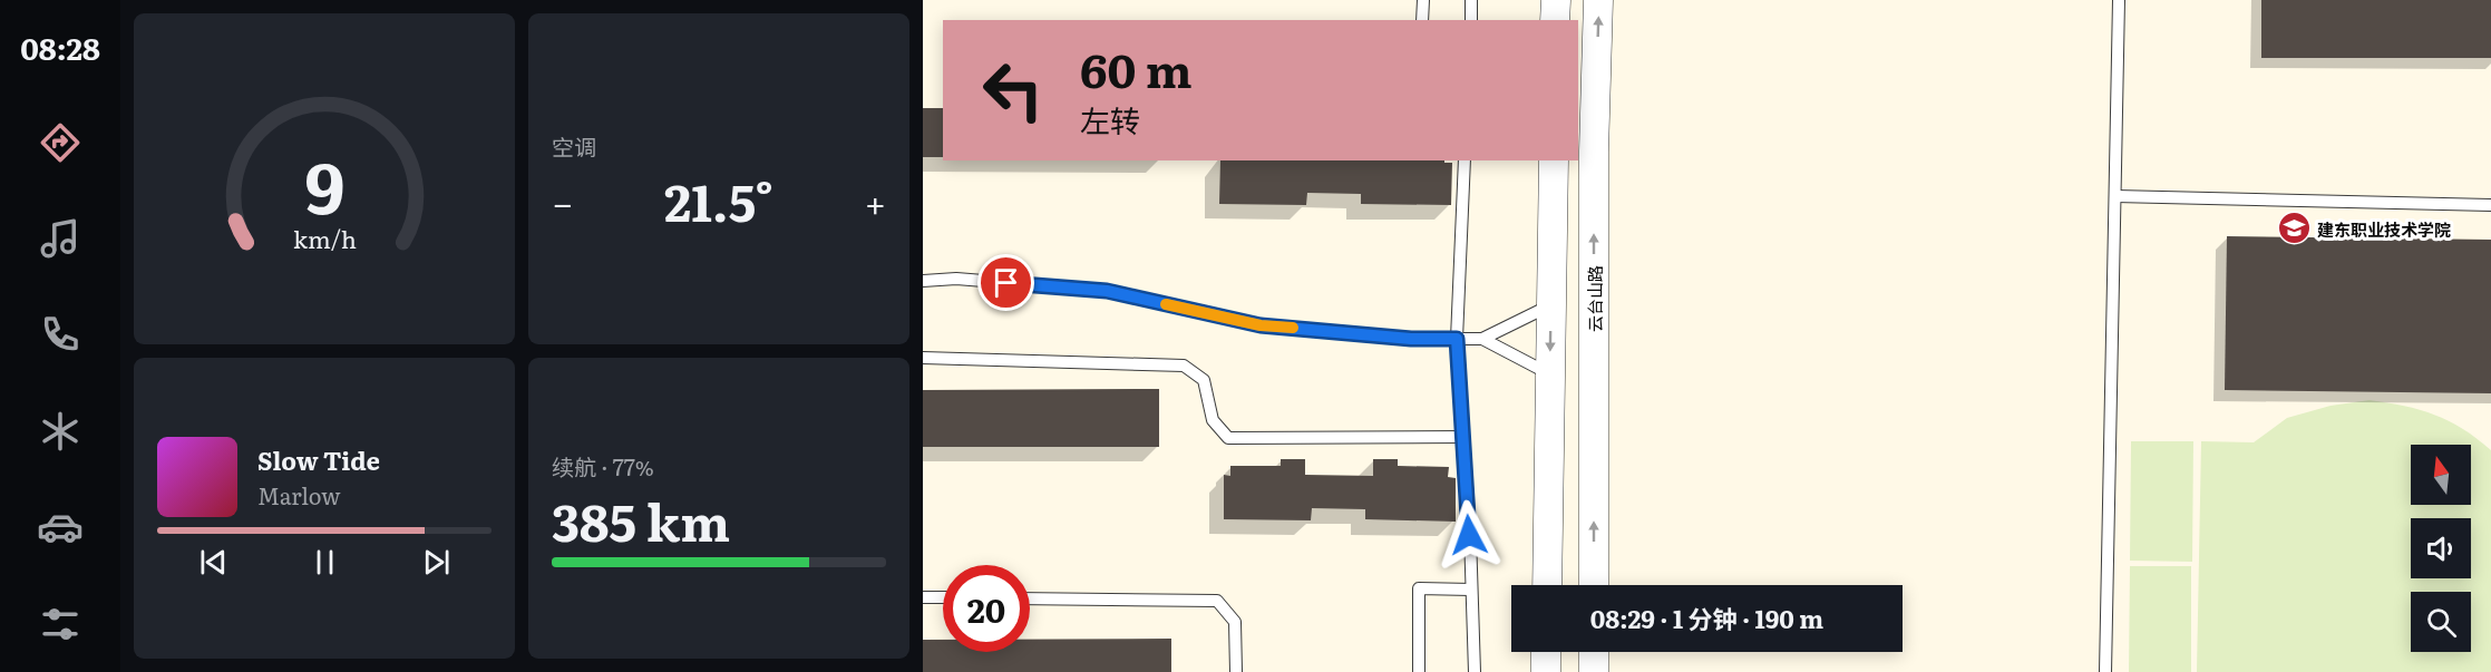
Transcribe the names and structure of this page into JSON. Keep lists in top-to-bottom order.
{
  "streets": {
    "street": ["云台山路"]
  },
  "places": {
    "school or university": ["建东职业技术学院"]
  },
  "north": "top",
  "page": {
    "tabs": "08:28",
    "tile": [
      "空调",
      ["续航 · 77%", "385 km"]
    ],
    "turn": ["60 m", "左转"],
    "heat": ["−", "21.5°", "+"],
    "song": ["Slow Tide", "Marlow"],
    "limit": "20",
    "trip": "08:29 · 1 分钟 · 190 m",
    "gauge": ["9", "km/h"]
  }
}
